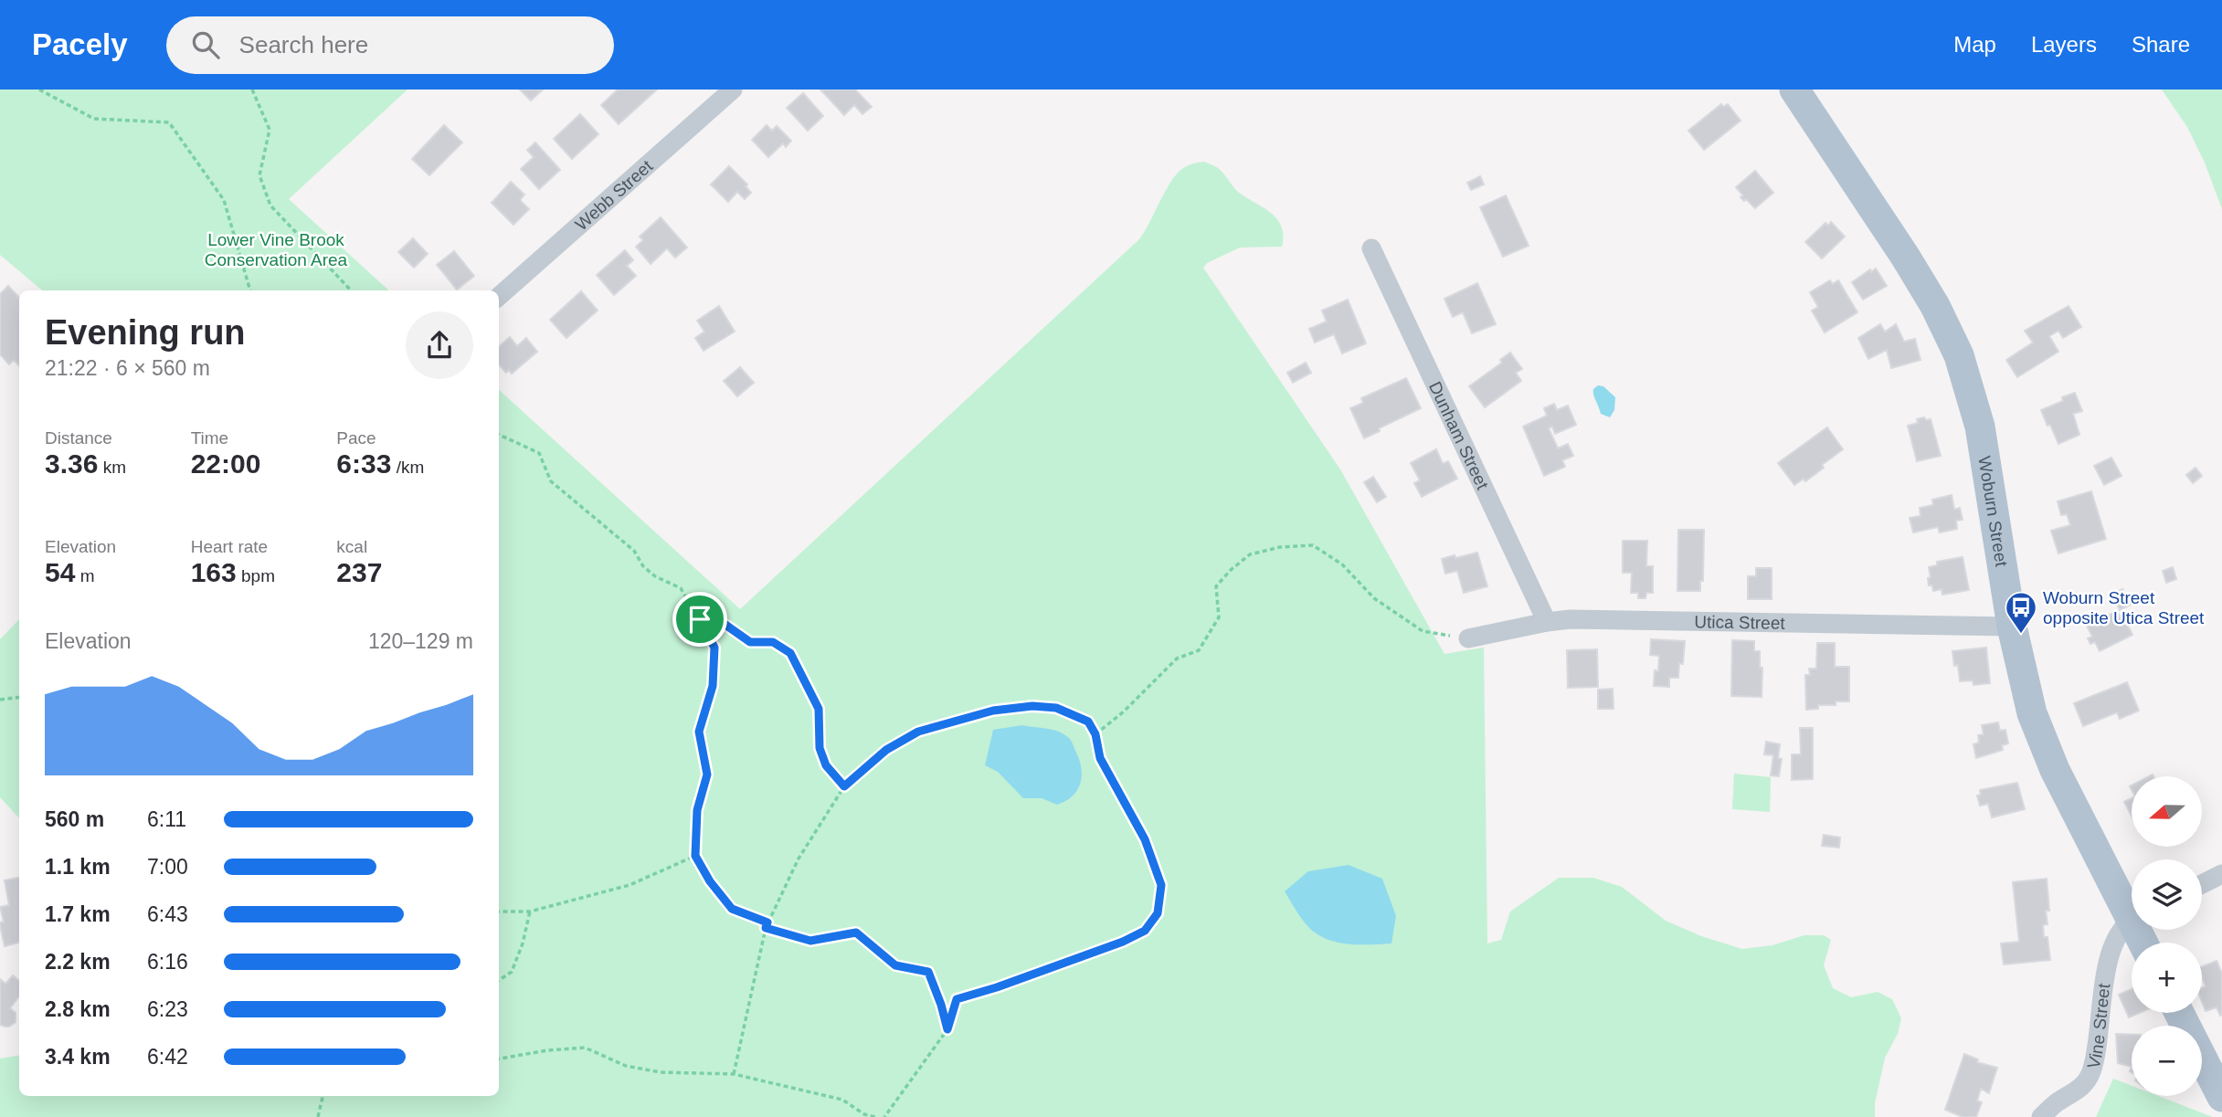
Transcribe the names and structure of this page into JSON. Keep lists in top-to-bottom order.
{
  "streets": {
    "main road": ["Woburn Street"],
    "street": [
      "Webb Street",
      "Dunham Street",
      "Utica Street",
      "Vine Street"
    ]
  },
  "crossings": [
    ["Dunham Street", "Utica Street"],
    ["Woburn Street", "Utica Street"]
  ],
  "parks": ["Lower Vine Brook Conservation Area"],
  "places": {
    "bus stop": ["Woburn Street opposite Utica Street"]
  },
  "north": "left",
  "page": {
    "header": "Pacely",
    "search": "Search here",
    "nav": ["Map", "Layers", "Share"],
    "heading": ["Evening run", "21:22 · 6 × 560 m"],
    "stats": [
      ["Distance", "3.36 km"],
      ["Time", "22:00"],
      ["Pace", "6:33 /km"],
      ["Elevation", "54 m"],
      ["Heart rate", "163 bpm"],
      ["kcal", "237"]
    ],
    "chart": ["Elevation", "120–129 m"],
    "map_buttons": ["+", "−"],
    "list": [
      {
        "name": "560 m",
        "note": "6:11"
      },
      {
        "name": "1.1 km",
        "note": "7:00"
      },
      {
        "name": "1.7 km",
        "note": "6:43"
      },
      {
        "name": "2.2 km",
        "note": "6:16"
      },
      {
        "name": "2.8 km",
        "note": "6:23"
      },
      {
        "name": "3.4 km",
        "note": "6:42"
      }
    ]
  }
}
